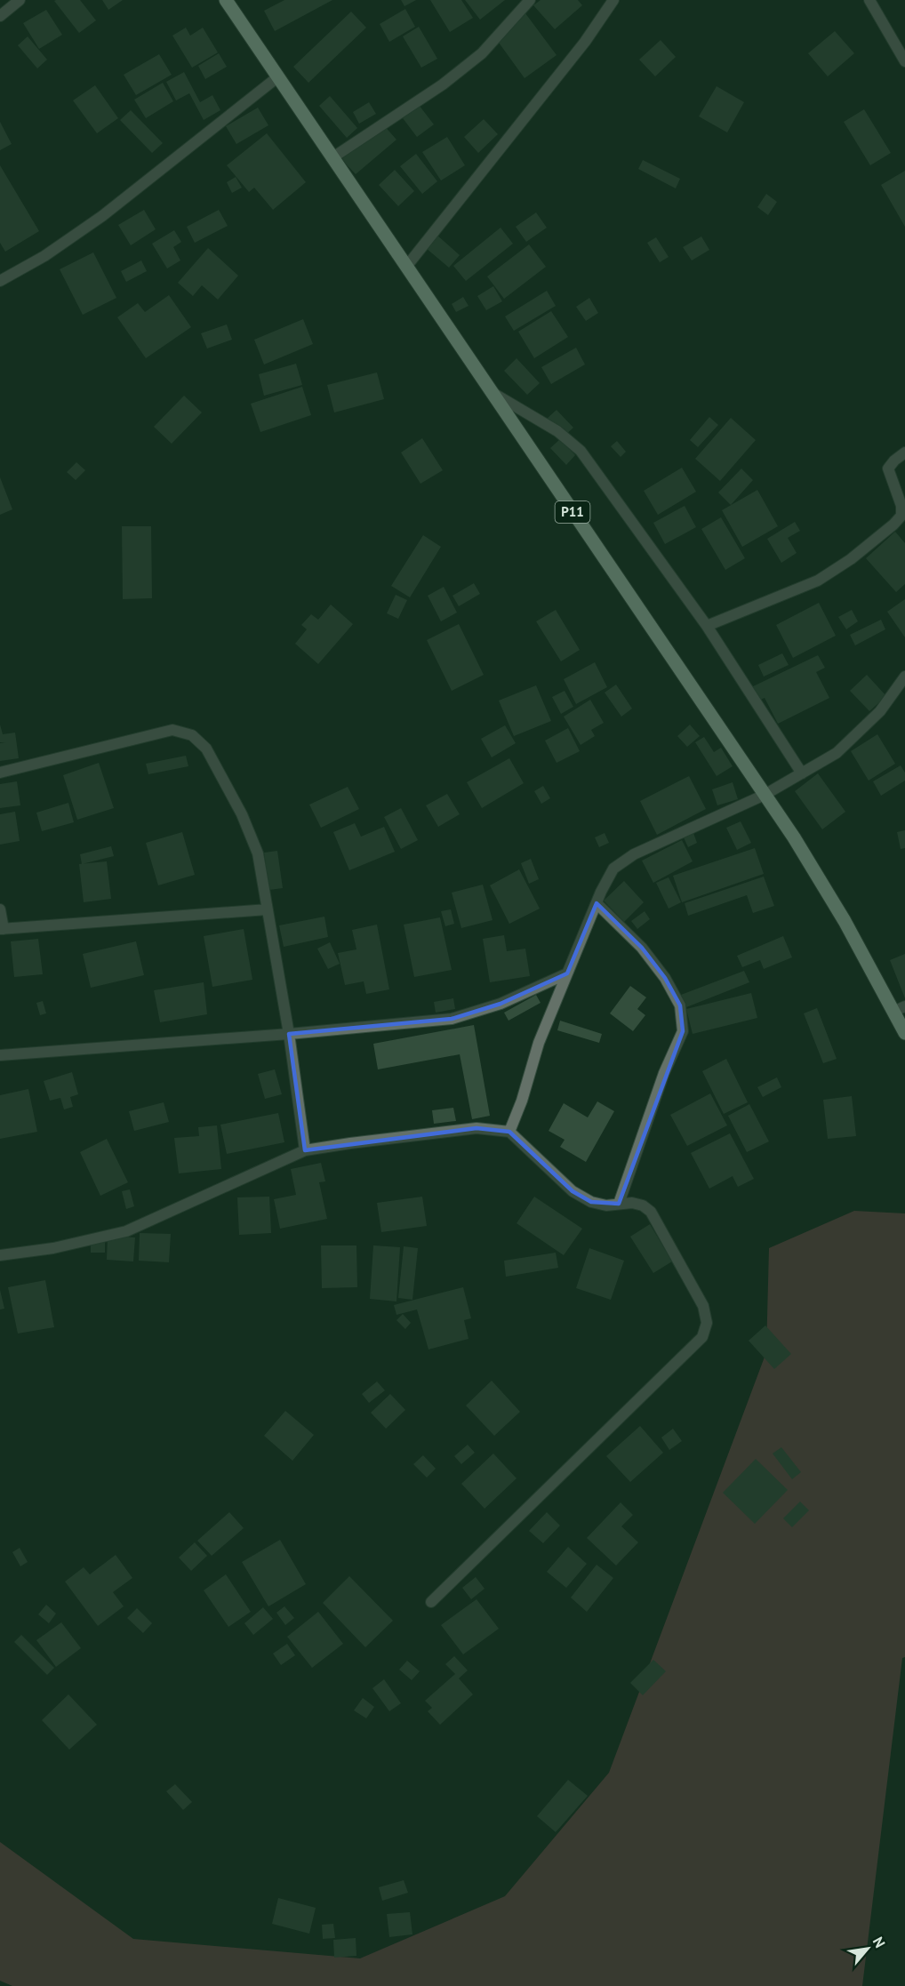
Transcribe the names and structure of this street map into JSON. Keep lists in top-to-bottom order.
{
  "streets": {
    "main road": ["P11"]
  },
  "north": "top right"
}
